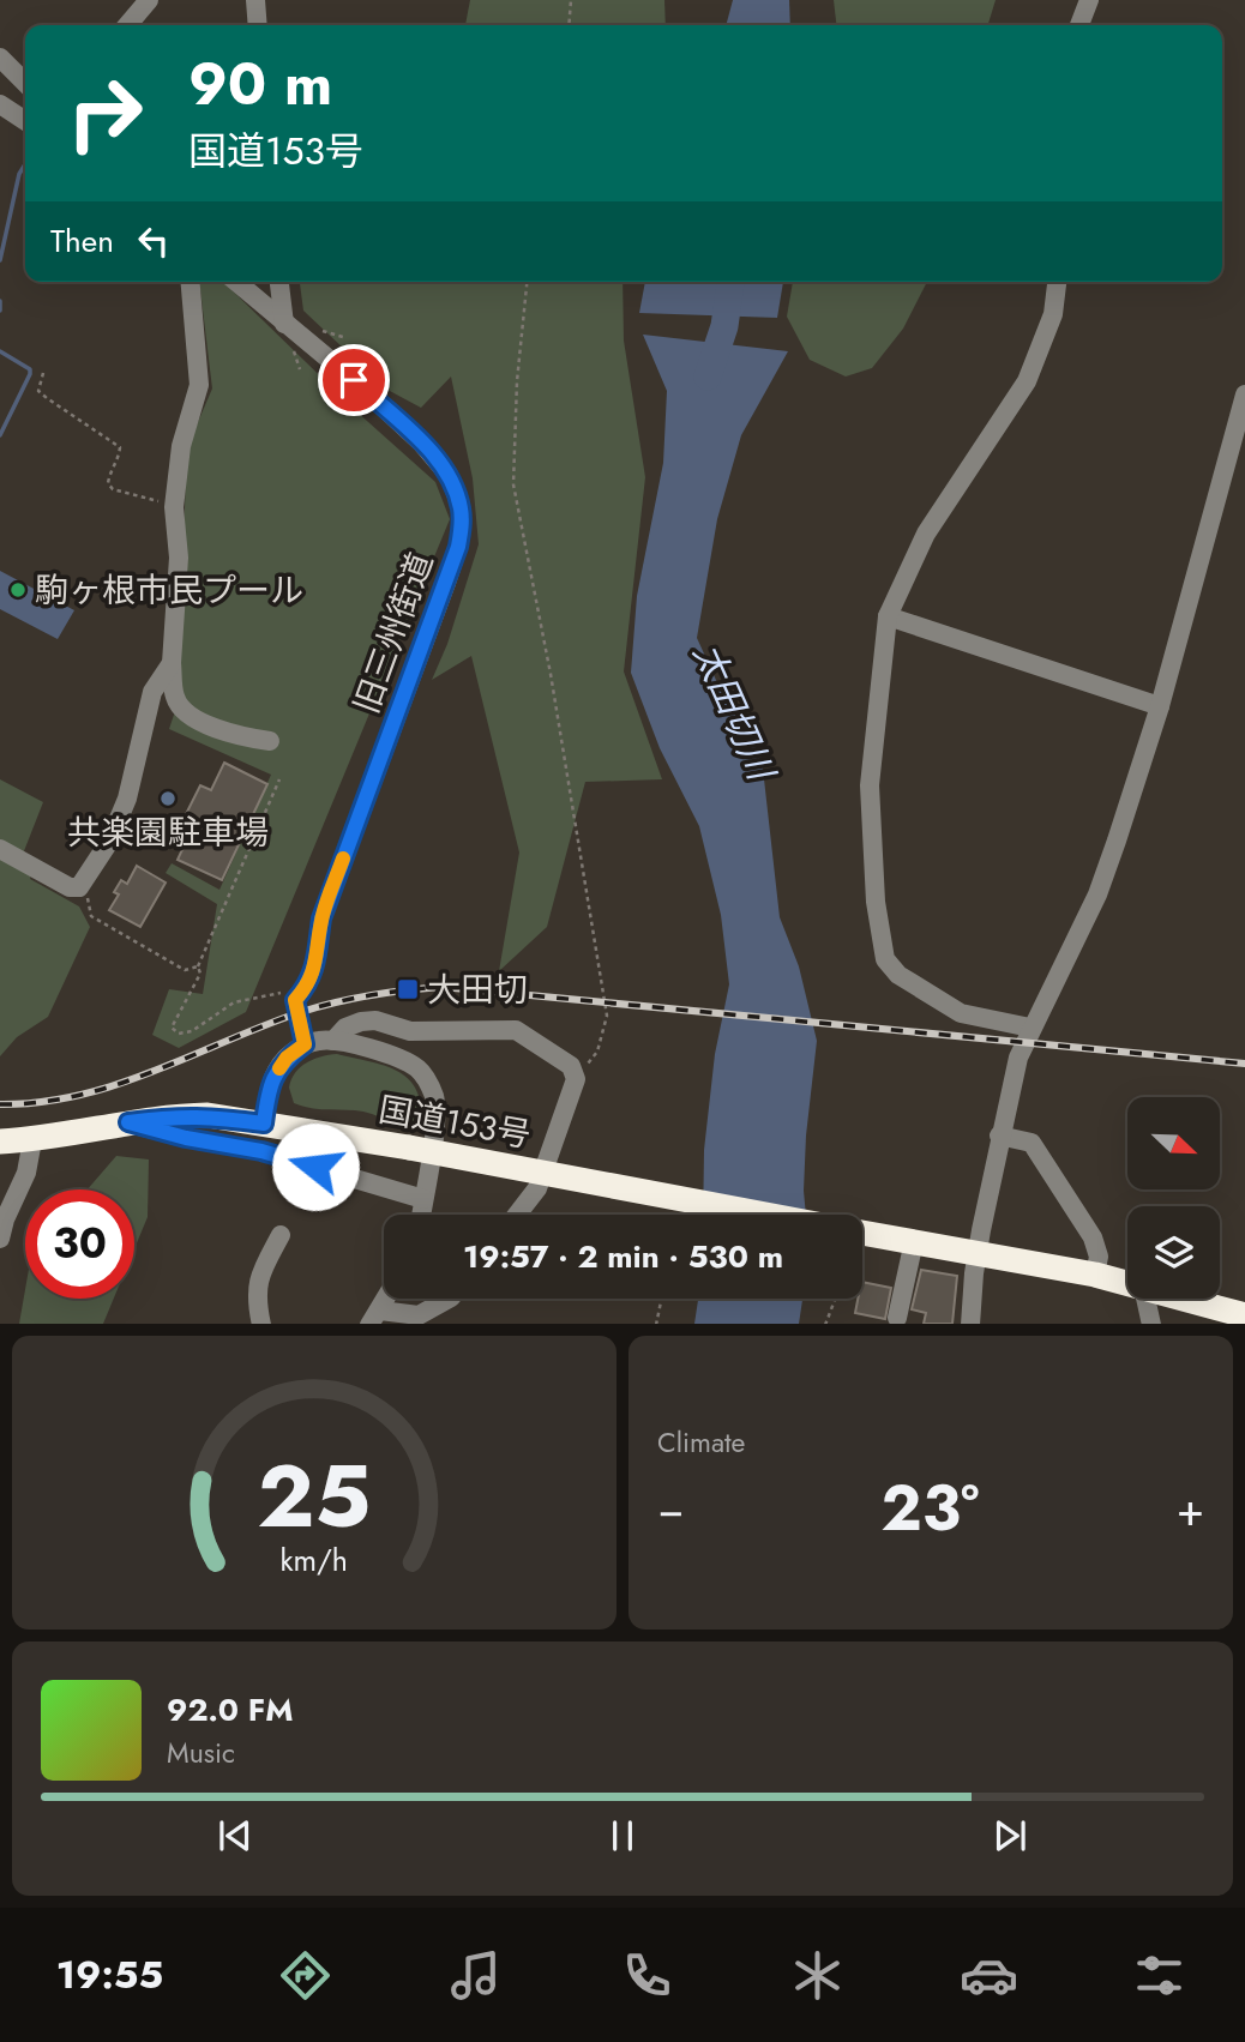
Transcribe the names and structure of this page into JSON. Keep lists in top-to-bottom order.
{
  "streets": {
    "highway": ["国道153号"],
    "street": ["旧三州街道"]
  },
  "water": ["太田切川"],
  "places": {
    "other": ["駒ヶ根市民プール", "共楽園駐車場"],
    "transit": ["大田切"]
  },
  "north": "bottom right",
  "page": {
    "turn": ["90 m", "国道153号"],
    "then": "Then",
    "limit": "30",
    "trip": "19:57 · 2 min · 530 m",
    "tile": "Climate",
    "heat": ["−", "23°", "+"],
    "song": ["92.0 FM", "Music"],
    "tabs": "19:55",
    "gauge": ["25", "km/h"]
  }
}
